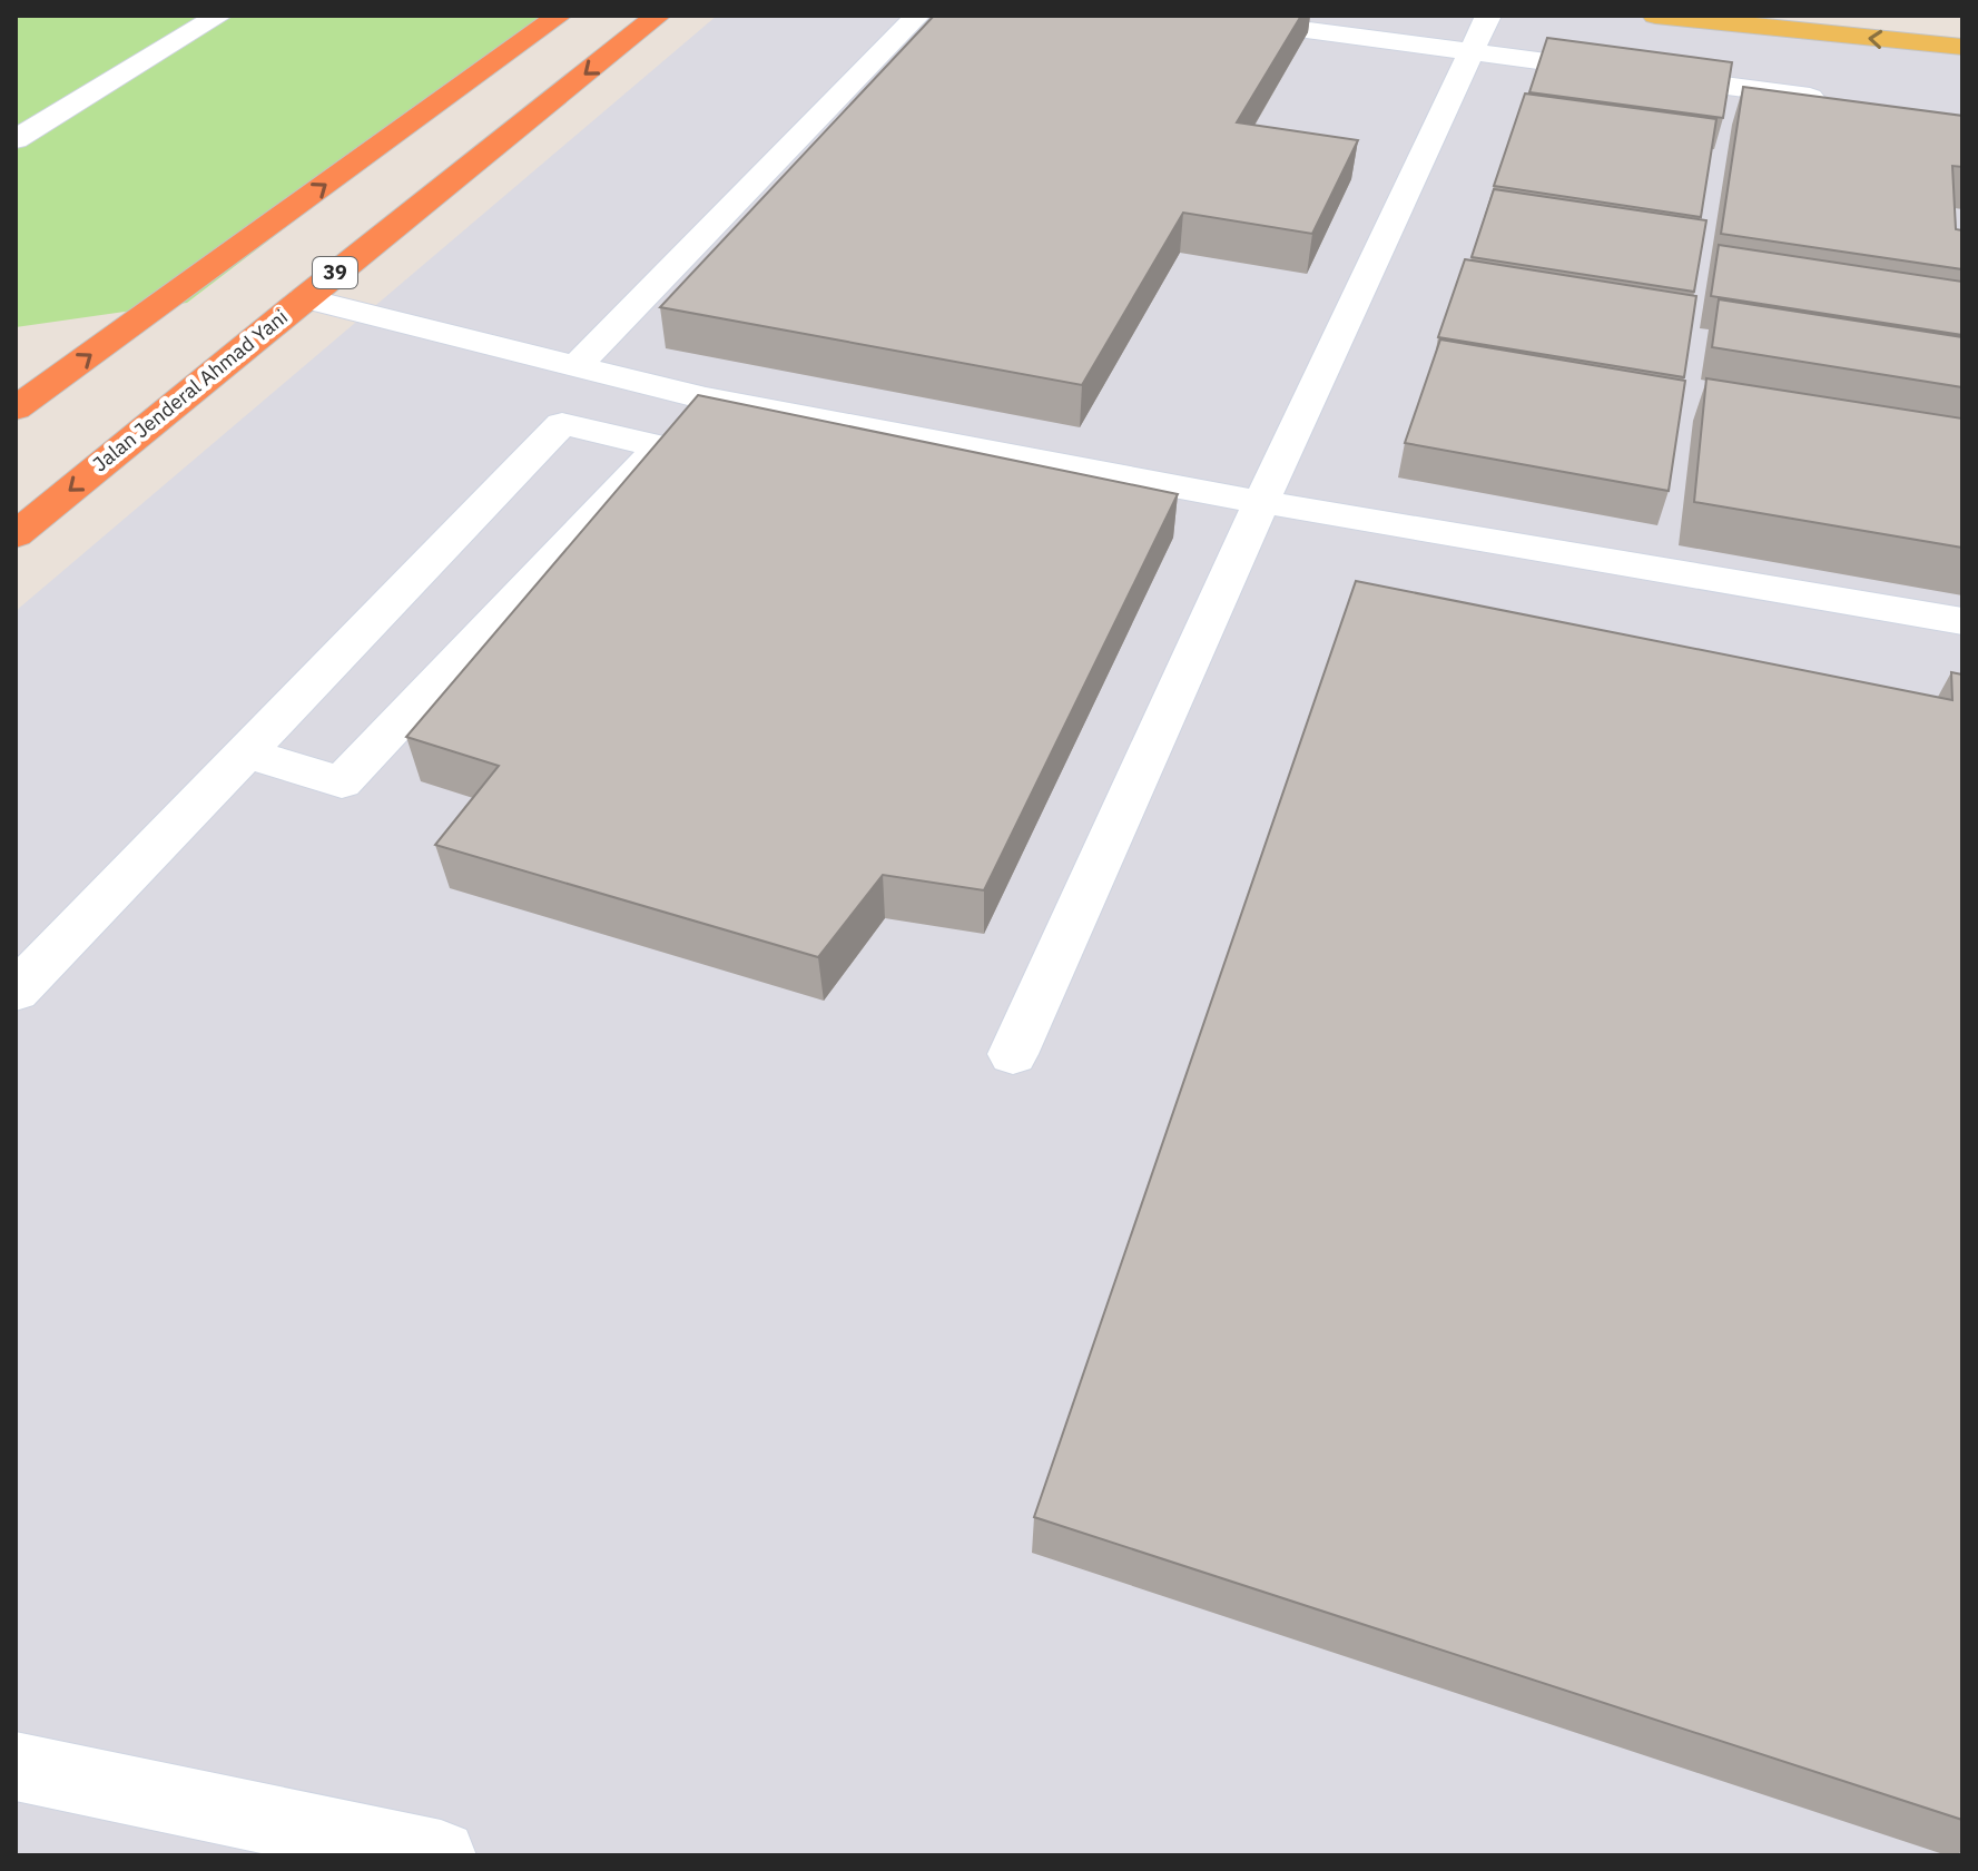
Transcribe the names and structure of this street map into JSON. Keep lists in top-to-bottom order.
{
  "streets": {
    "highway": ["39", "Jalan Jenderal Ahmad Yani"]
  }
}
